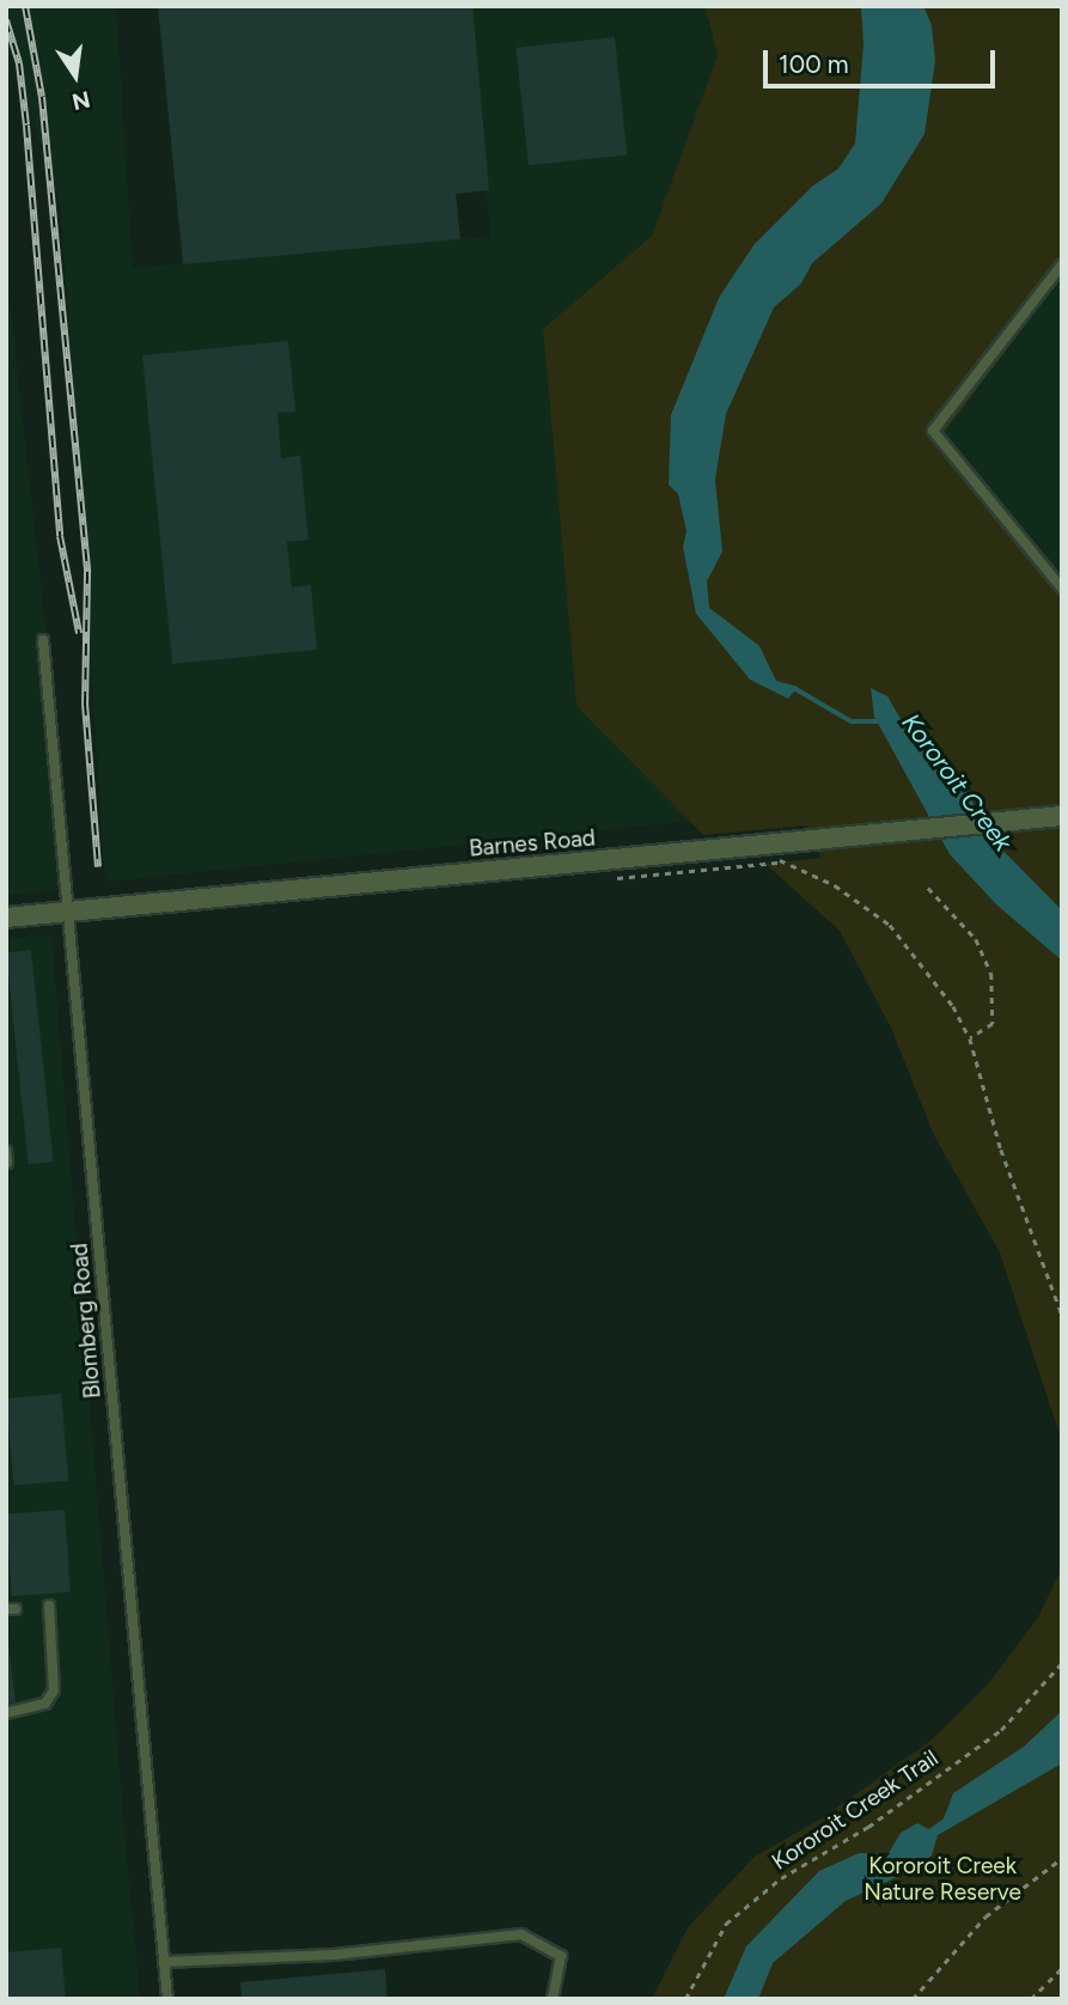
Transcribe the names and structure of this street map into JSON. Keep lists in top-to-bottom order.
{
  "streets": {
    "street": ["Barnes Road"],
    "lane": ["Blomberg Road"],
    "path": ["Kororoit Creek Trail"]
  },
  "crossings": [
    ["Barnes Road", "Blomberg Road"]
  ],
  "water": ["Kororoit Creek"],
  "parks": ["Kororoit Creek Nature Reserve"],
  "scale_bar": "100 m",
  "north": "bottom"
}
